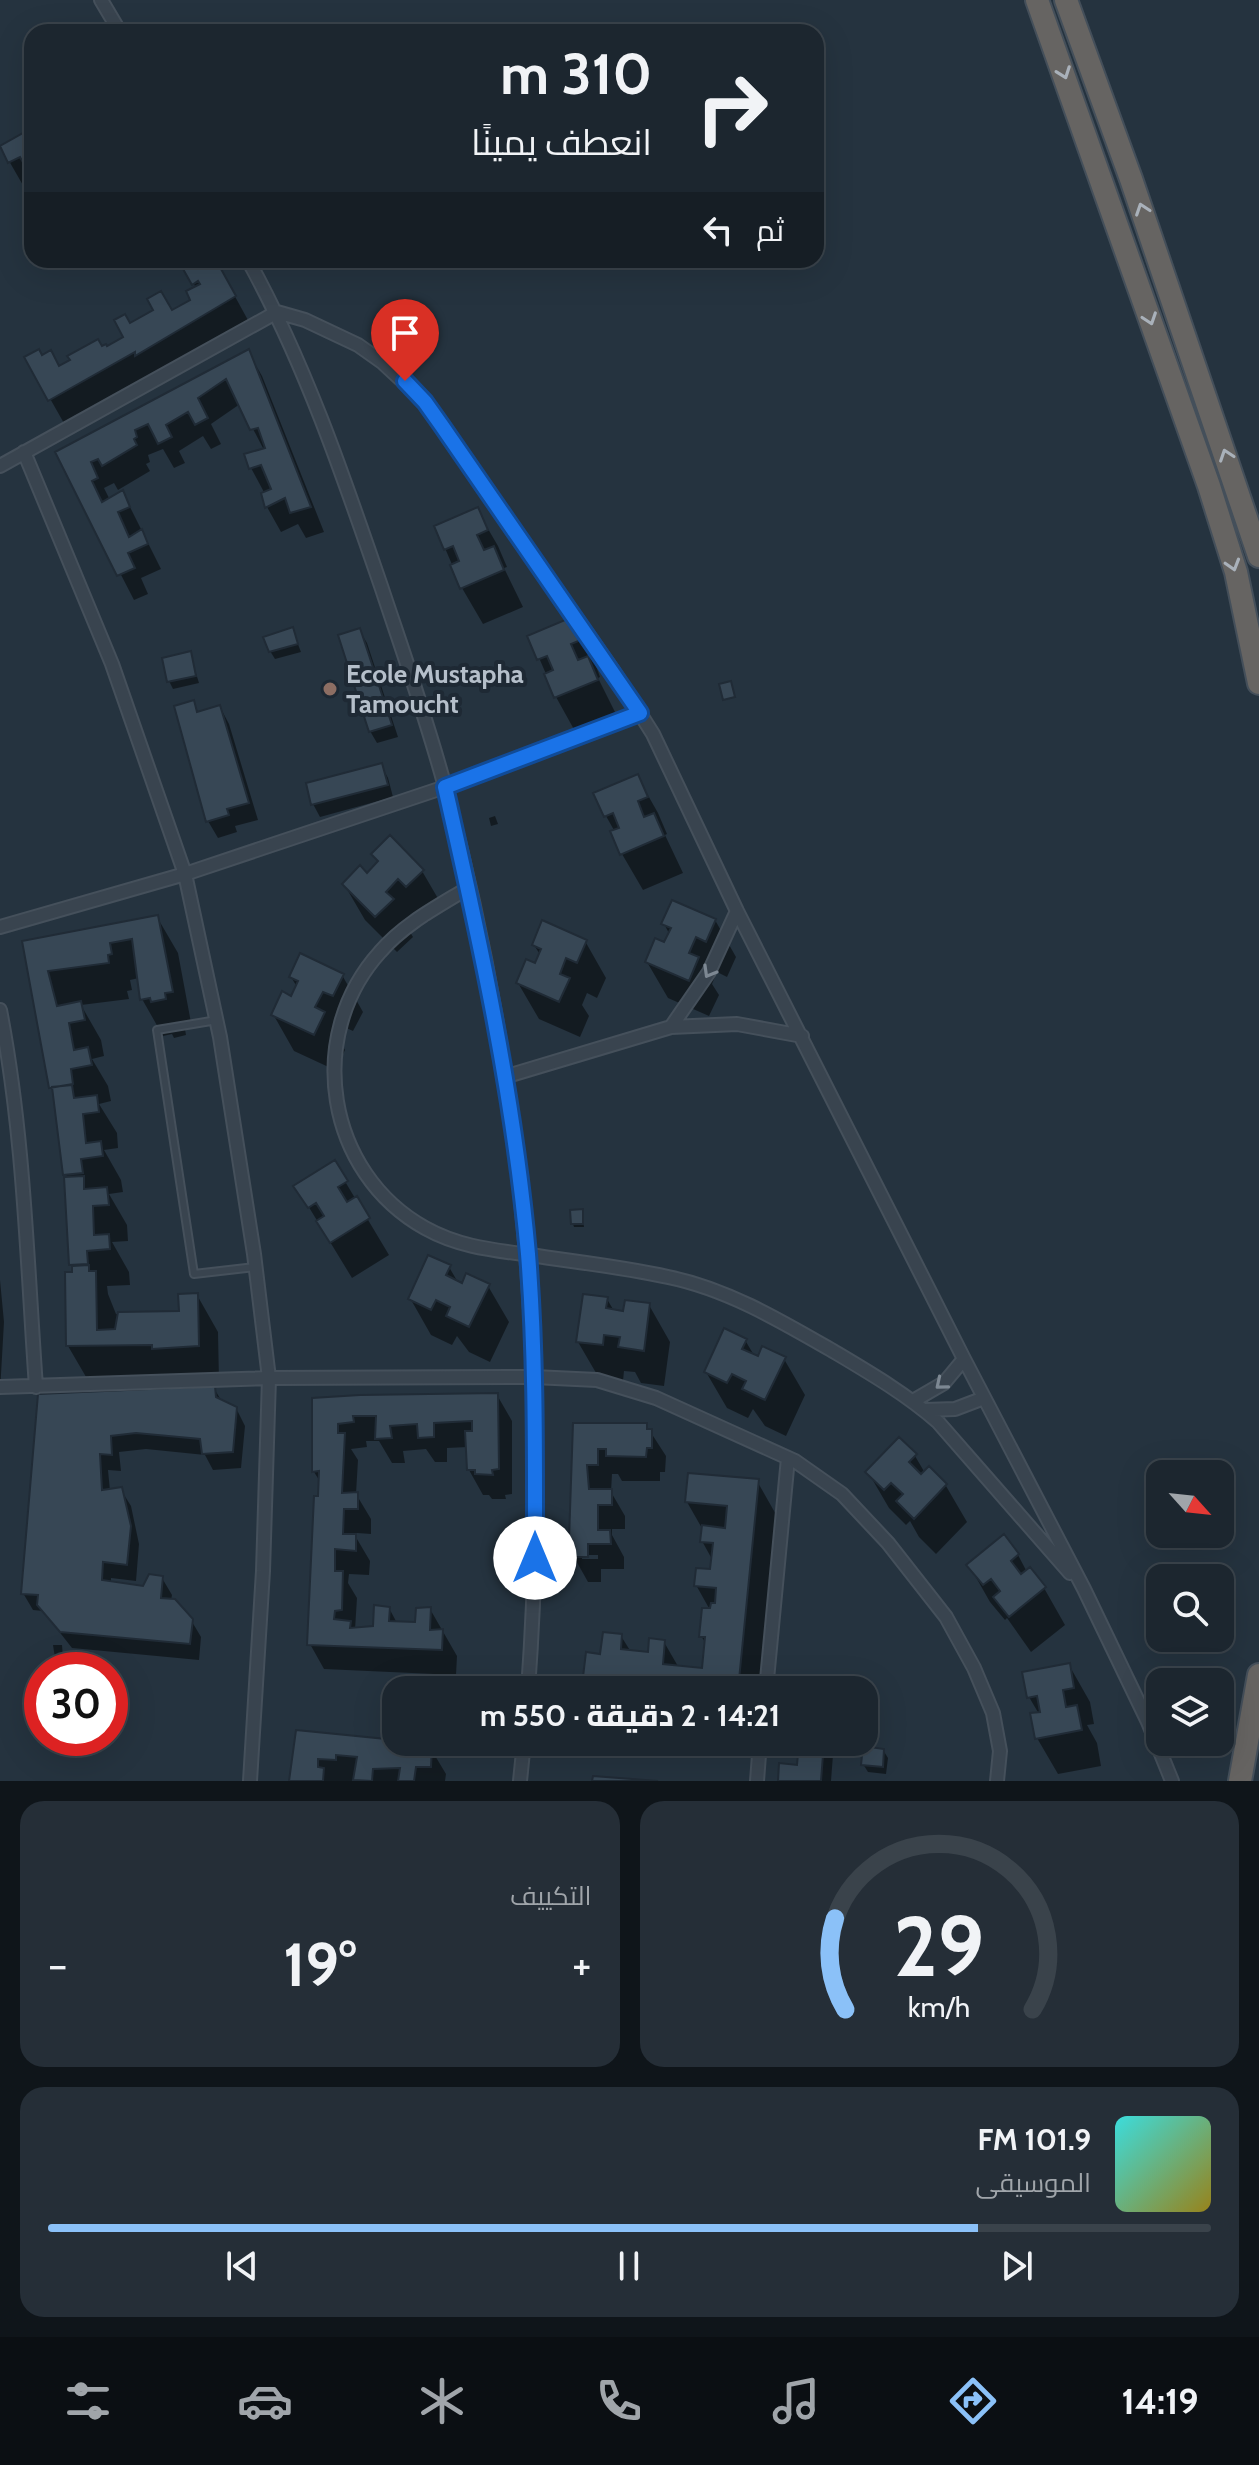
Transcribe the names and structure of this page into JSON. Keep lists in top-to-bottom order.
{
  "places": ["Ecole Mustapha Tamoucht"],
  "north": "bottom right",
  "page": {
    "turn": ["310 m", "انعطف يمينًا"],
    "then": "ثم",
    "limit": "30",
    "trip": "14:21 · 2 دقيقة · 550 m",
    "tile": "التكييف",
    "heat": ["−", "19°", "+"],
    "song": ["101.9 FM", "الموسيقى"],
    "tabs": "14:19",
    "gauge": ["29", "km/h"]
  }
}
